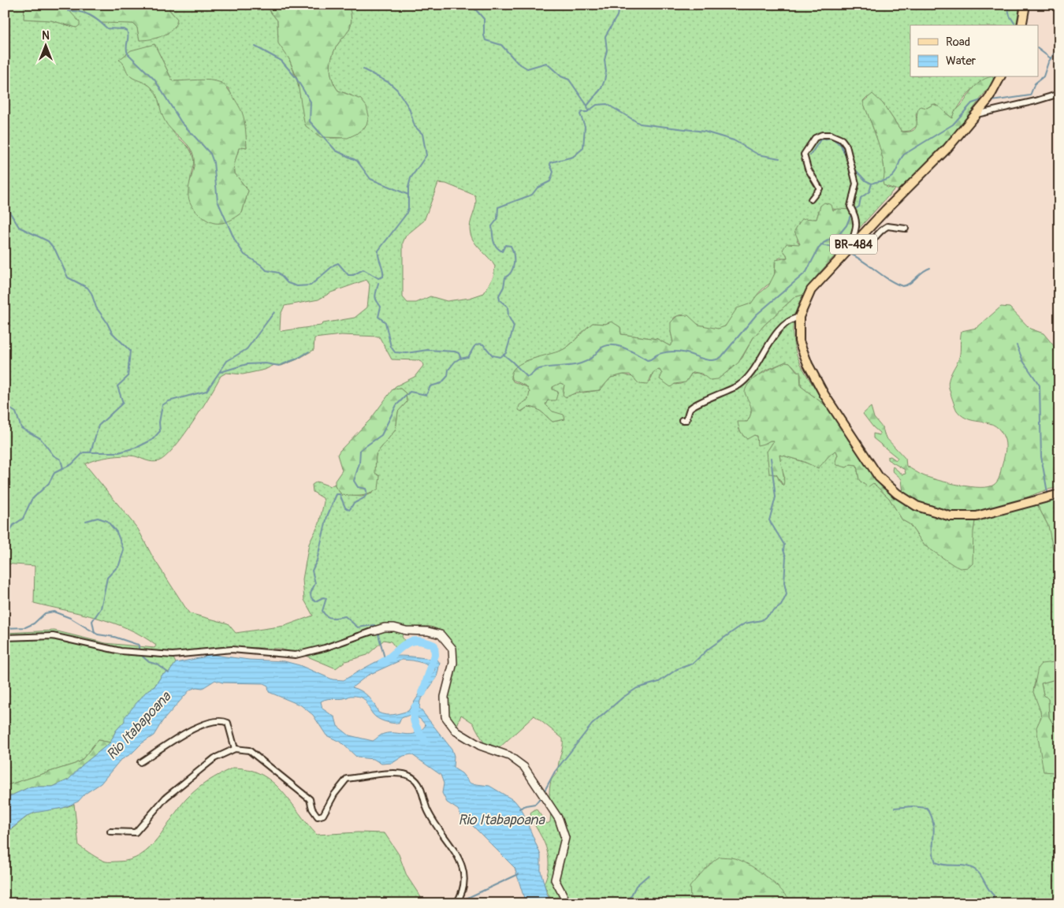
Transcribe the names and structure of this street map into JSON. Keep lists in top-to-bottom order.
{
  "streets": {
    "main road": ["BR-484"]
  },
  "water": ["Rio Itabapoana"],
  "legend": ["Road", "Water"],
  "north": "top"
}
